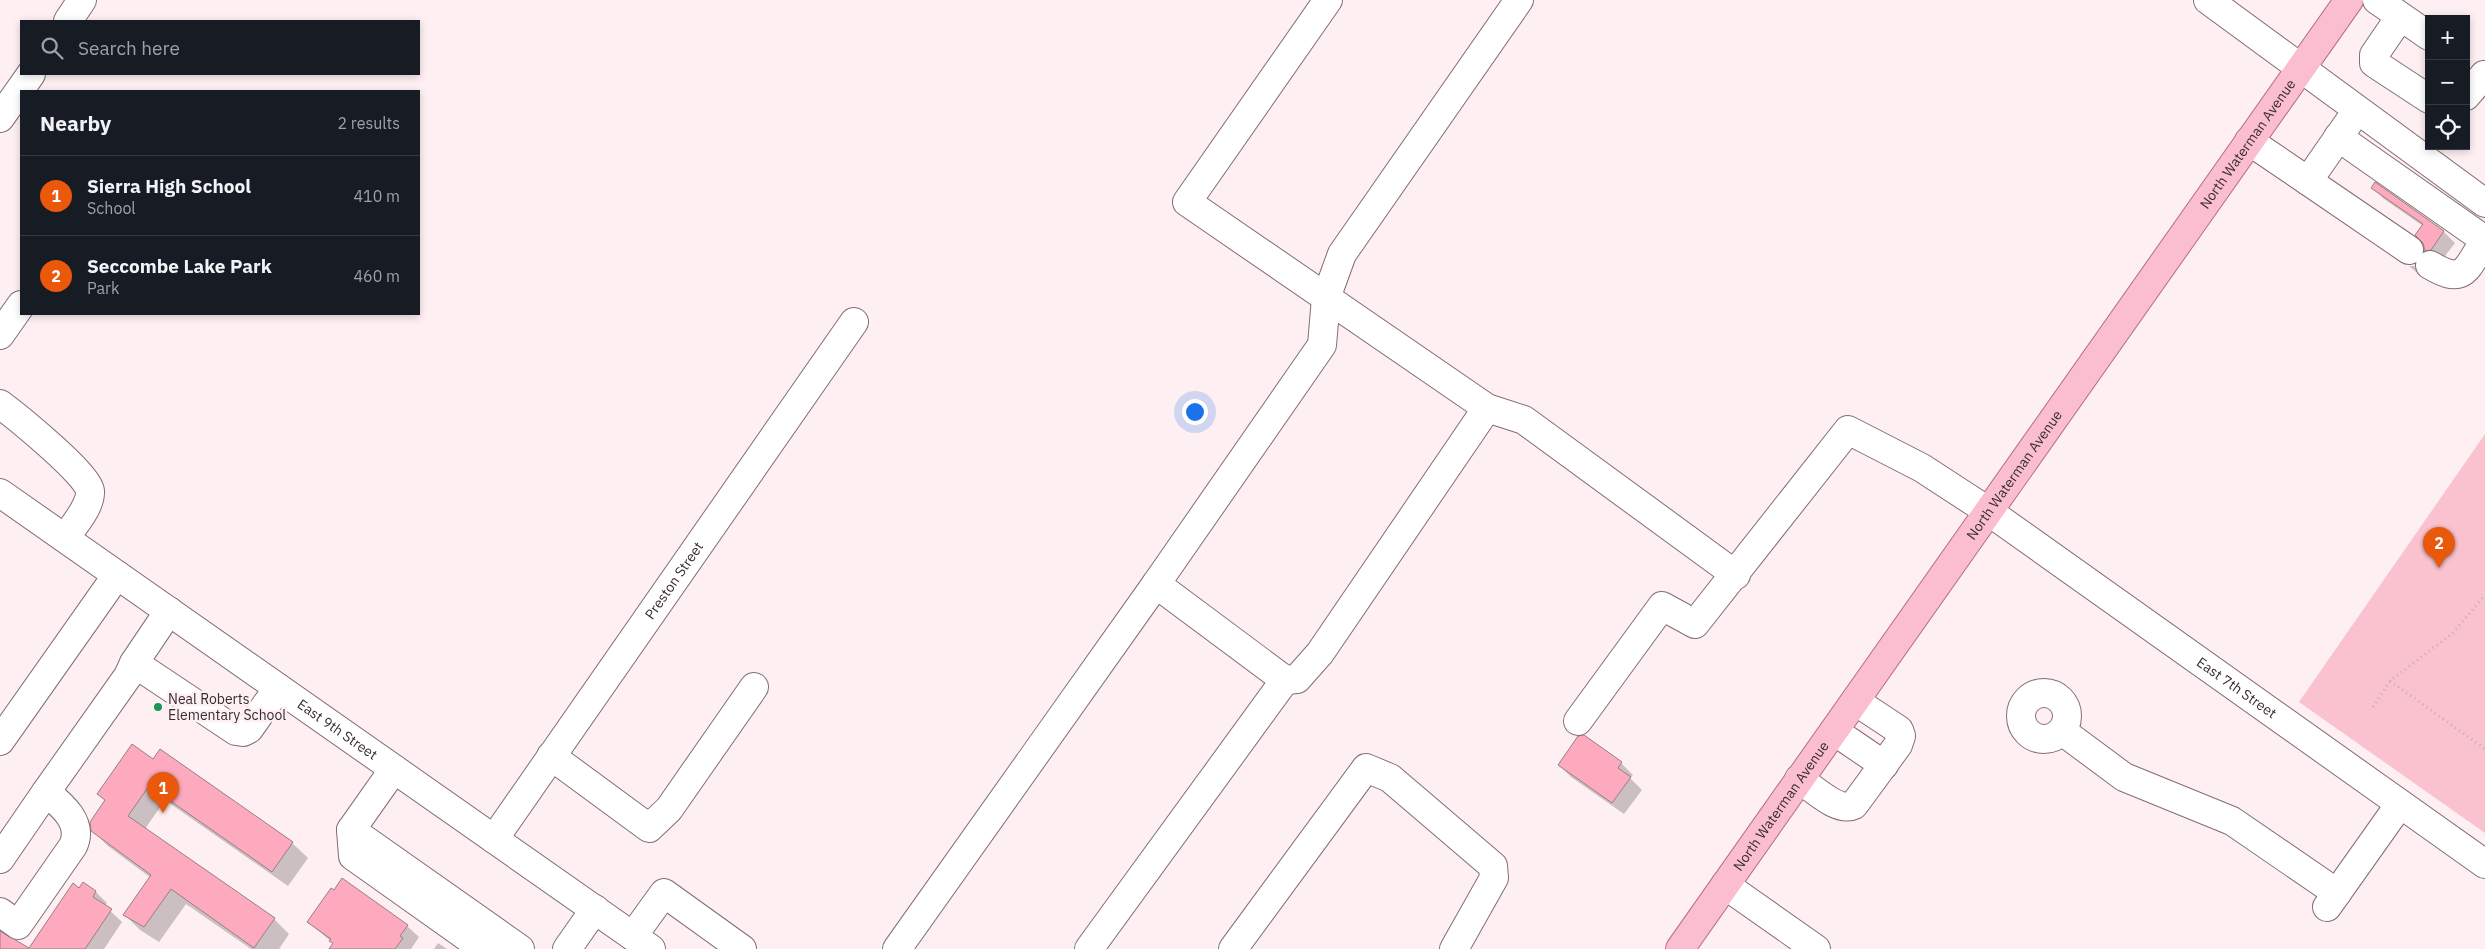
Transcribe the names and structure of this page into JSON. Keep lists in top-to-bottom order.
{
  "streets": {
    "main road": ["North Waterman Avenue"],
    "street": ["Preston Street", "East 7th Street", "East 9th Street"]
  },
  "crossings": [
    ["North Waterman Avenue", "East 7th Street"],
    ["Preston Street", "East 9th Street"]
  ],
  "places": ["Neal Roberts Elementary School"],
  "page": {
    "map_buttons": ["+", "−"],
    "search": "Search here",
    "heading": ["Nearby", "2 results"],
    "list": [
      {
        "mark": "1",
        "name": "Sierra High School",
        "note": "School",
        "value": "410 m"
      },
      {
        "mark": "2",
        "name": "Seccombe Lake Park",
        "note": "Park",
        "value": "460 m"
      }
    ],
    "pins": ["2", "1"]
  }
}
